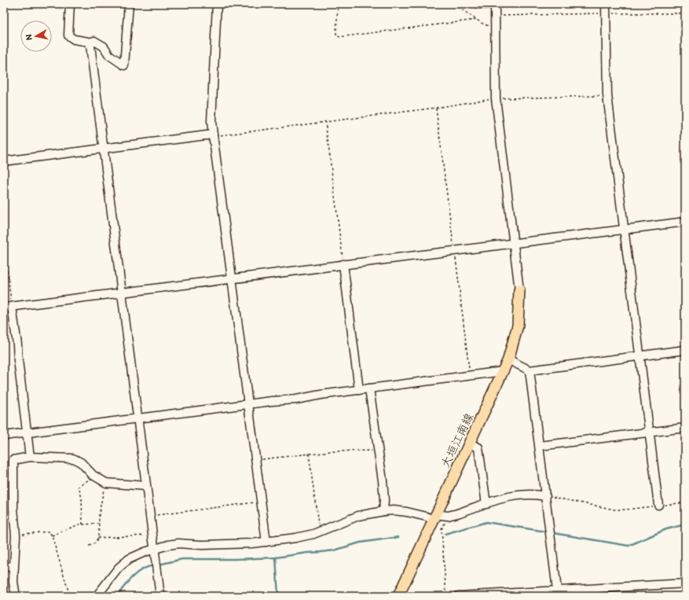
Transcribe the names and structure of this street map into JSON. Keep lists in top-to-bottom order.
{
  "streets": {
    "main road": ["大垣江南線"]
  },
  "north": "left"
}
